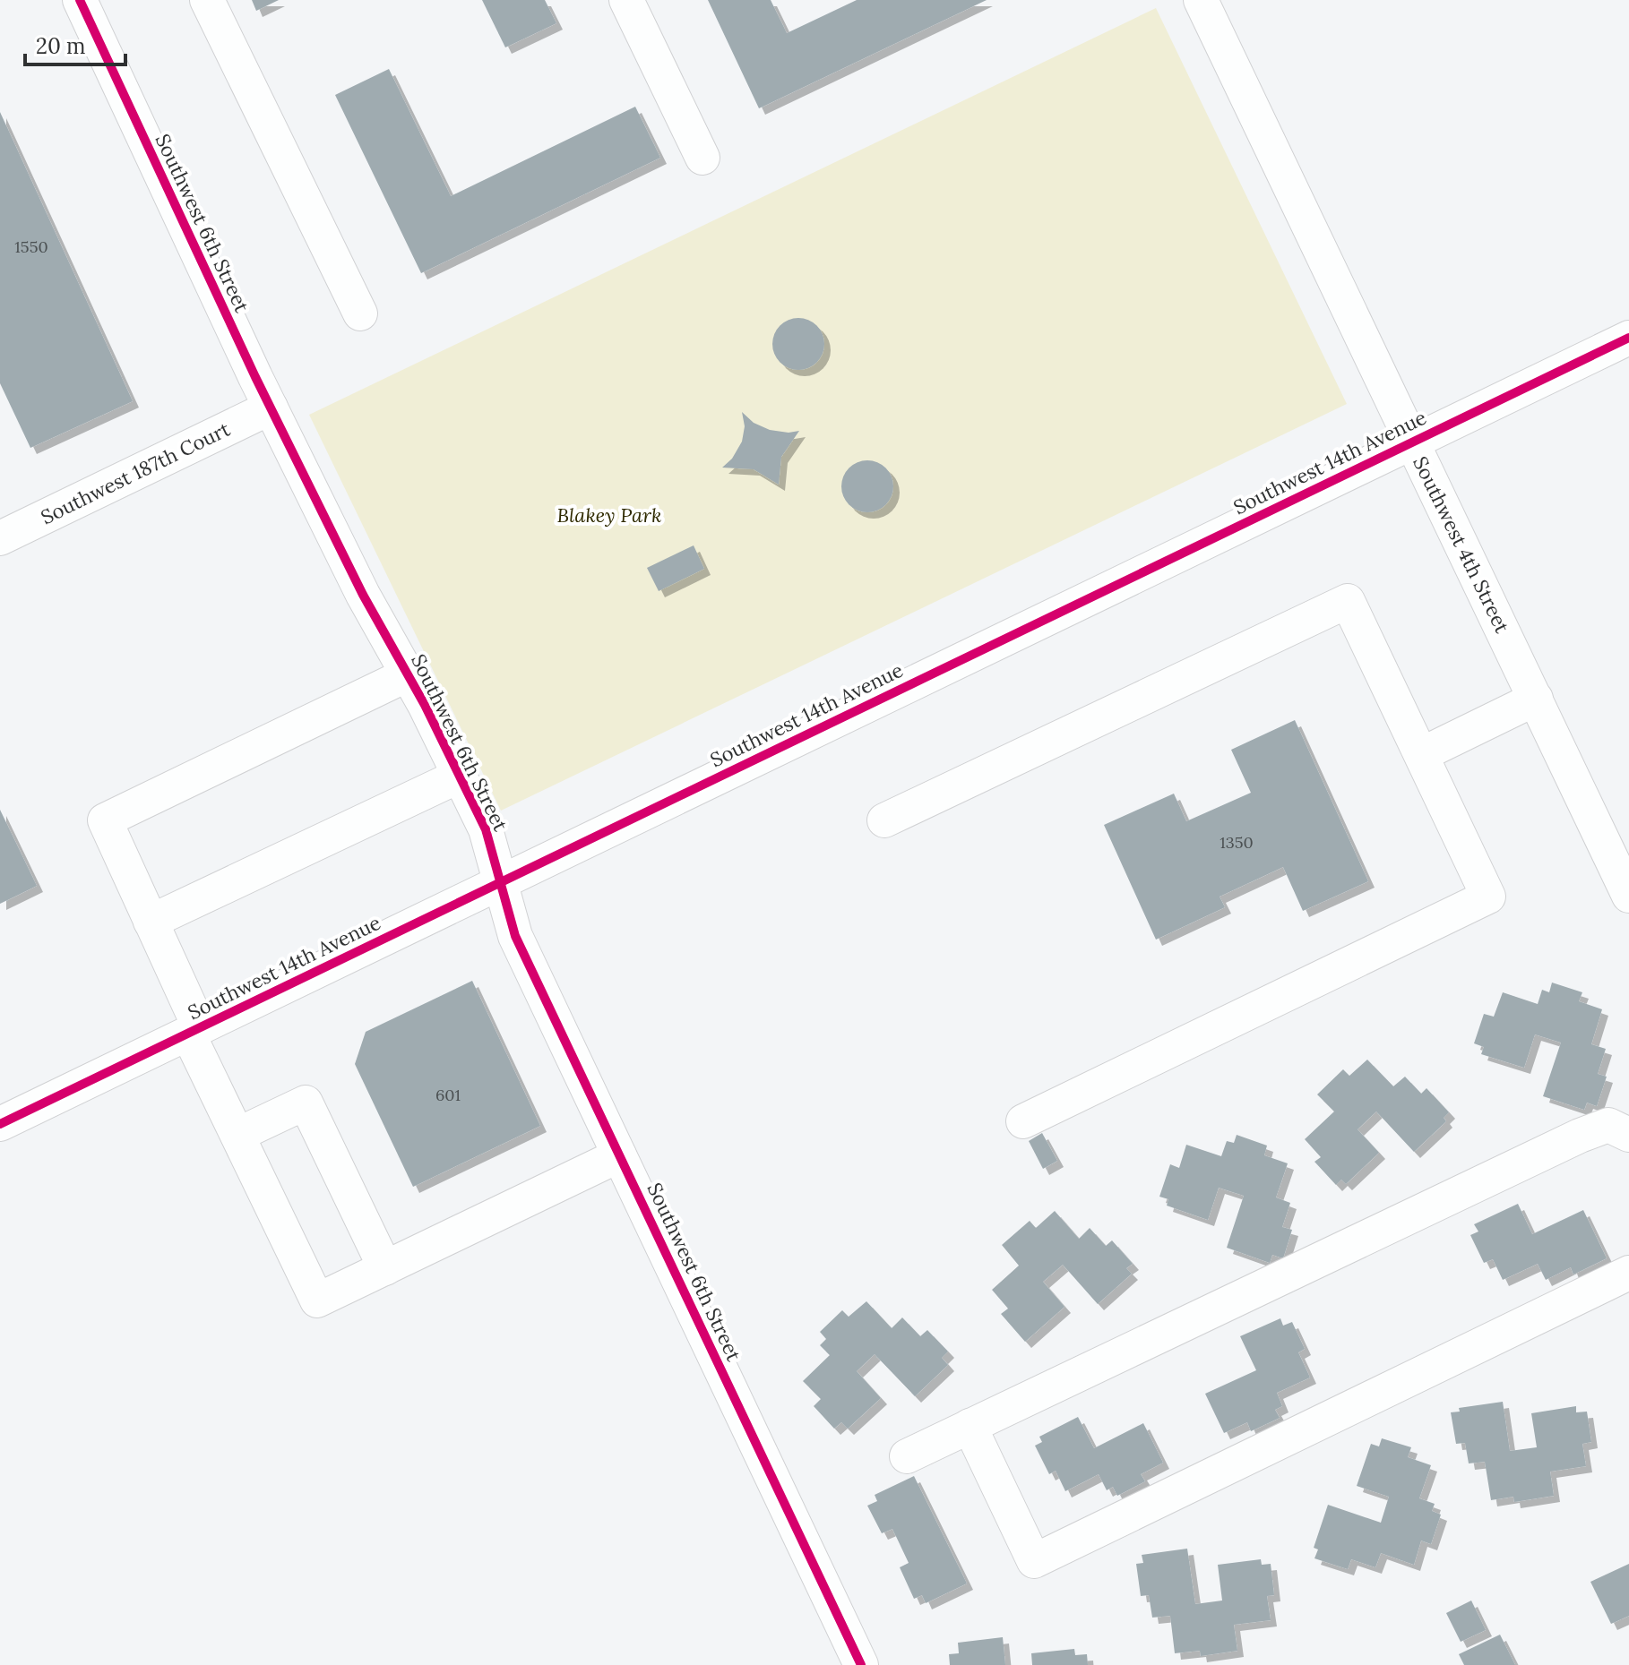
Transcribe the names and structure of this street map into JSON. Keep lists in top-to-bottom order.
{
  "streets": {
    "street": [
      "Southwest 6th Street",
      "Southwest 14th Avenue",
      "Southwest 187th Court",
      "Southwest 4th Street"
    ]
  },
  "crossings": [
    ["Southwest 6th Street", "Southwest 14th Avenue"],
    ["Southwest 6th Street", "Southwest 187th Court"],
    ["Southwest 14th Avenue", "Southwest 4th Street"]
  ],
  "parks": ["Blakey Park"],
  "house_numbers": ["1550", "1350", "601"],
  "scale_bar": "20 m"
}
